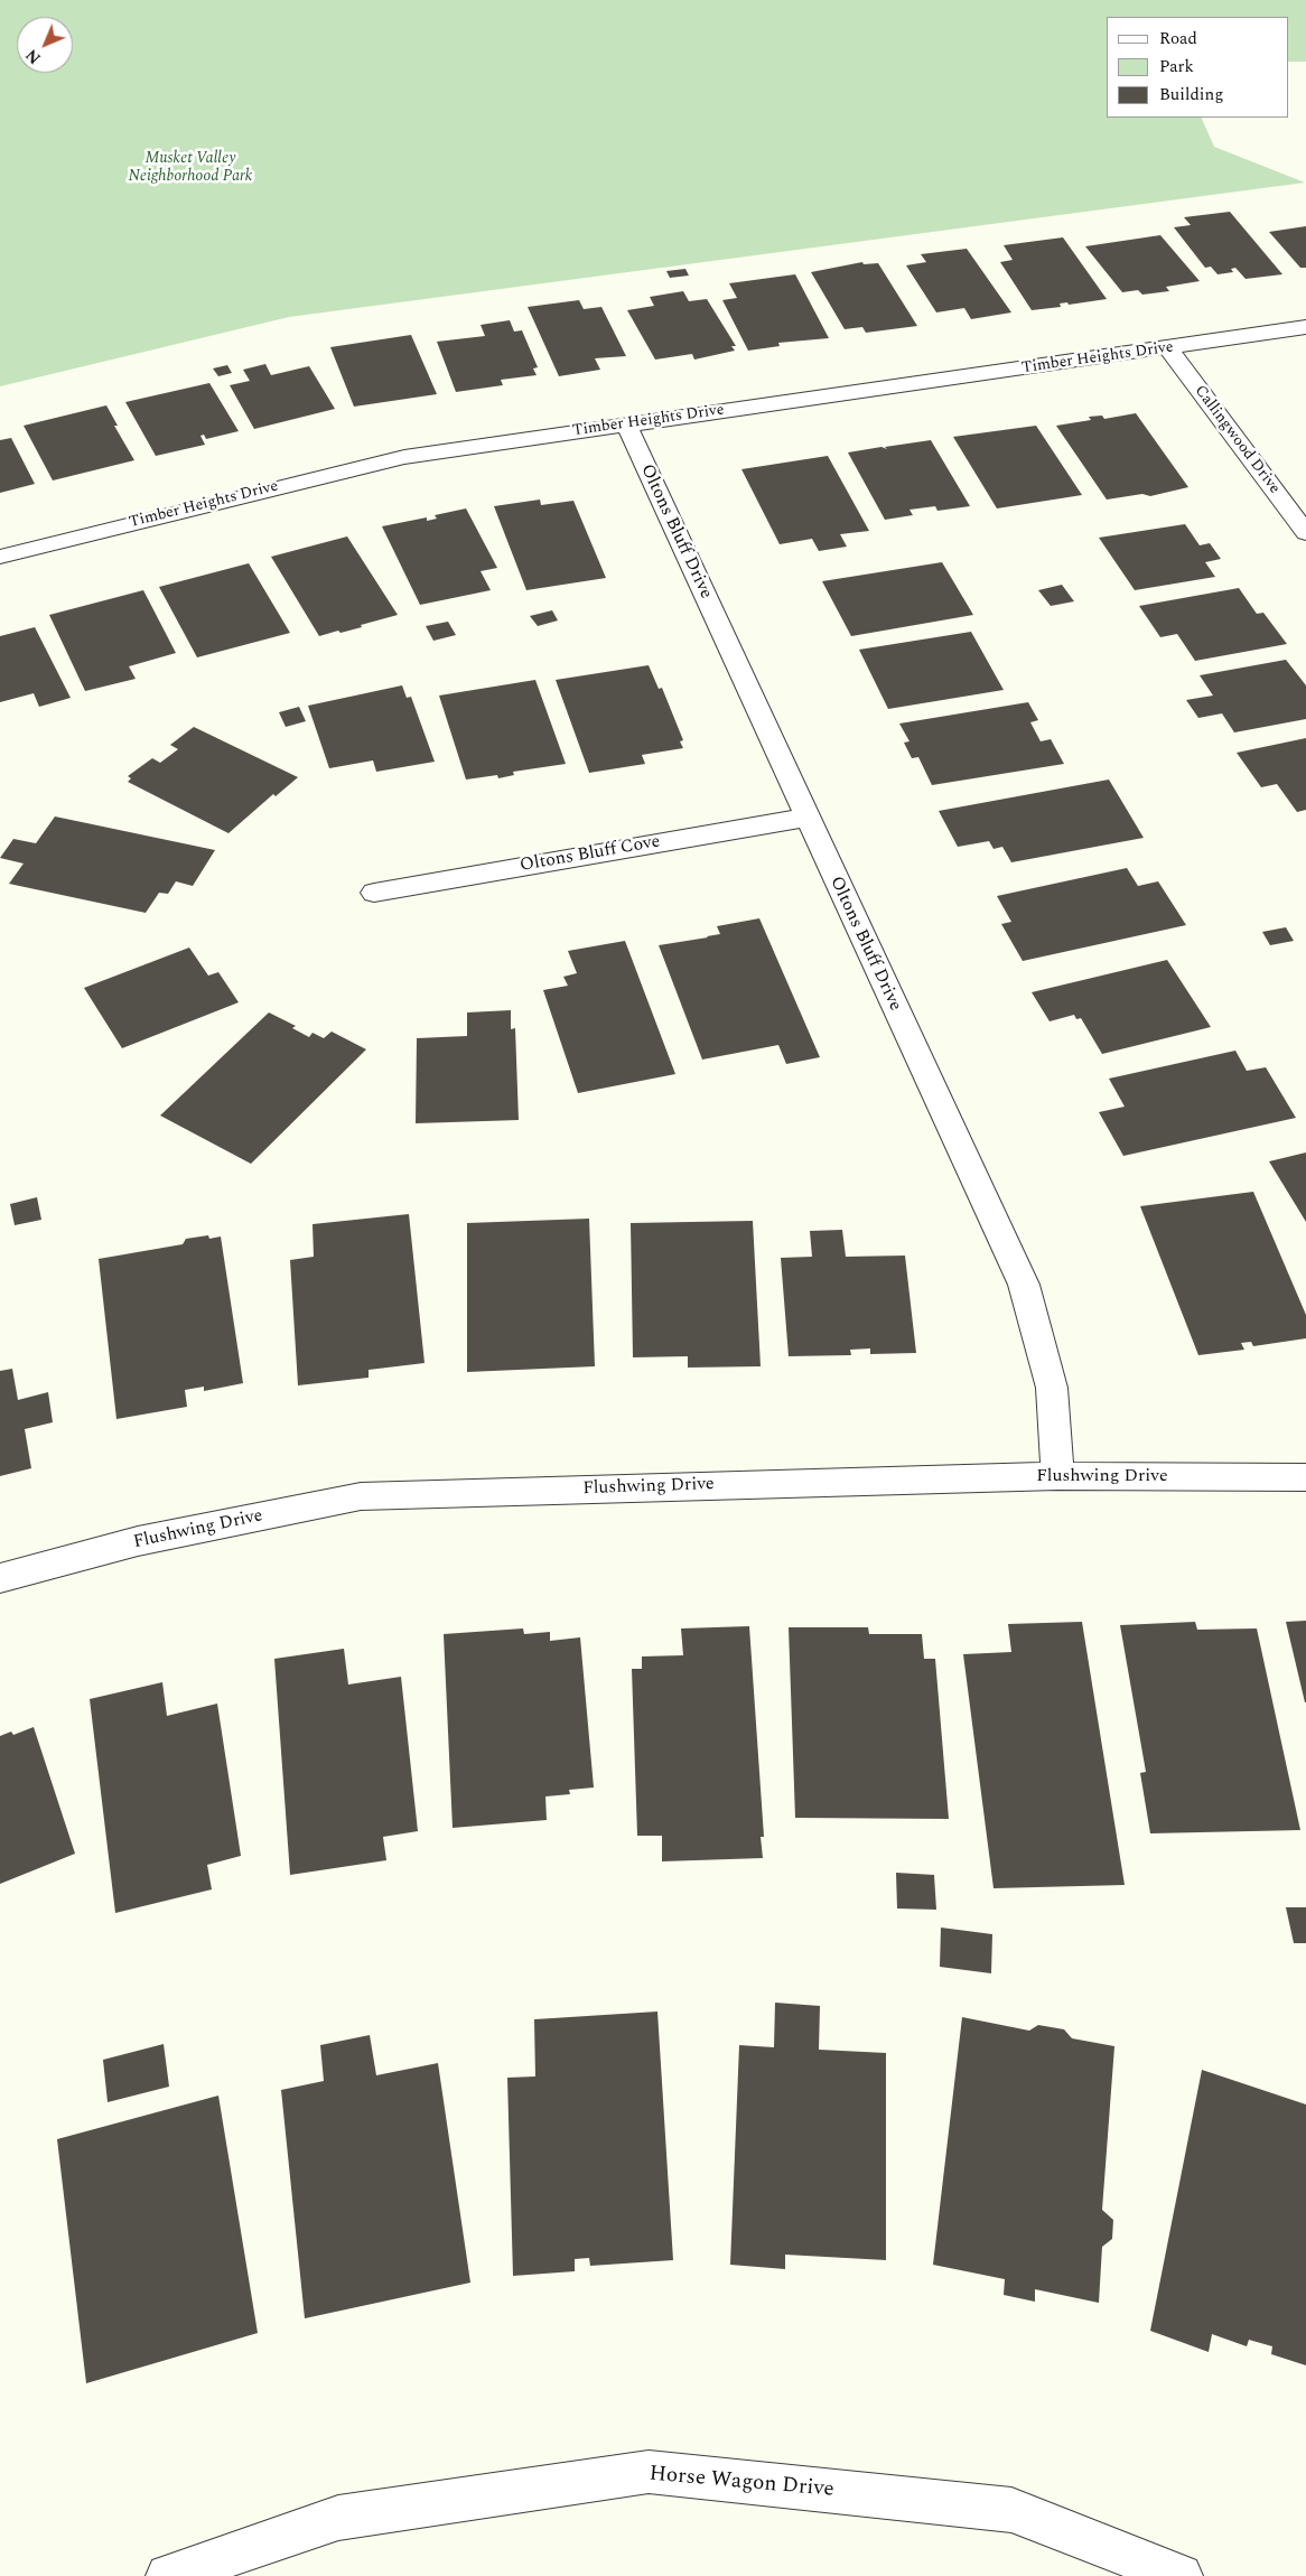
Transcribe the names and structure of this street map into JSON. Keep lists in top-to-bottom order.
{
  "streets": {
    "street": [
      "Timber Heights Drive",
      "Callingwood Drive",
      "Oltons Bluff Drive",
      "Oltons Bluff Cove",
      "Flushwing Drive",
      "Horse Wagon Drive"
    ]
  },
  "crossings": [
    ["Timber Heights Drive", "Callingwood Drive"],
    ["Timber Heights Drive", "Oltons Bluff Drive"],
    ["Oltons Bluff Drive", "Oltons Bluff Cove"],
    ["Oltons Bluff Drive", "Flushwing Drive"]
  ],
  "parks": ["Musket Valley Neighborhood Park"],
  "legend": ["Road", "Park", "Building"],
  "north": "bottom left"
}
